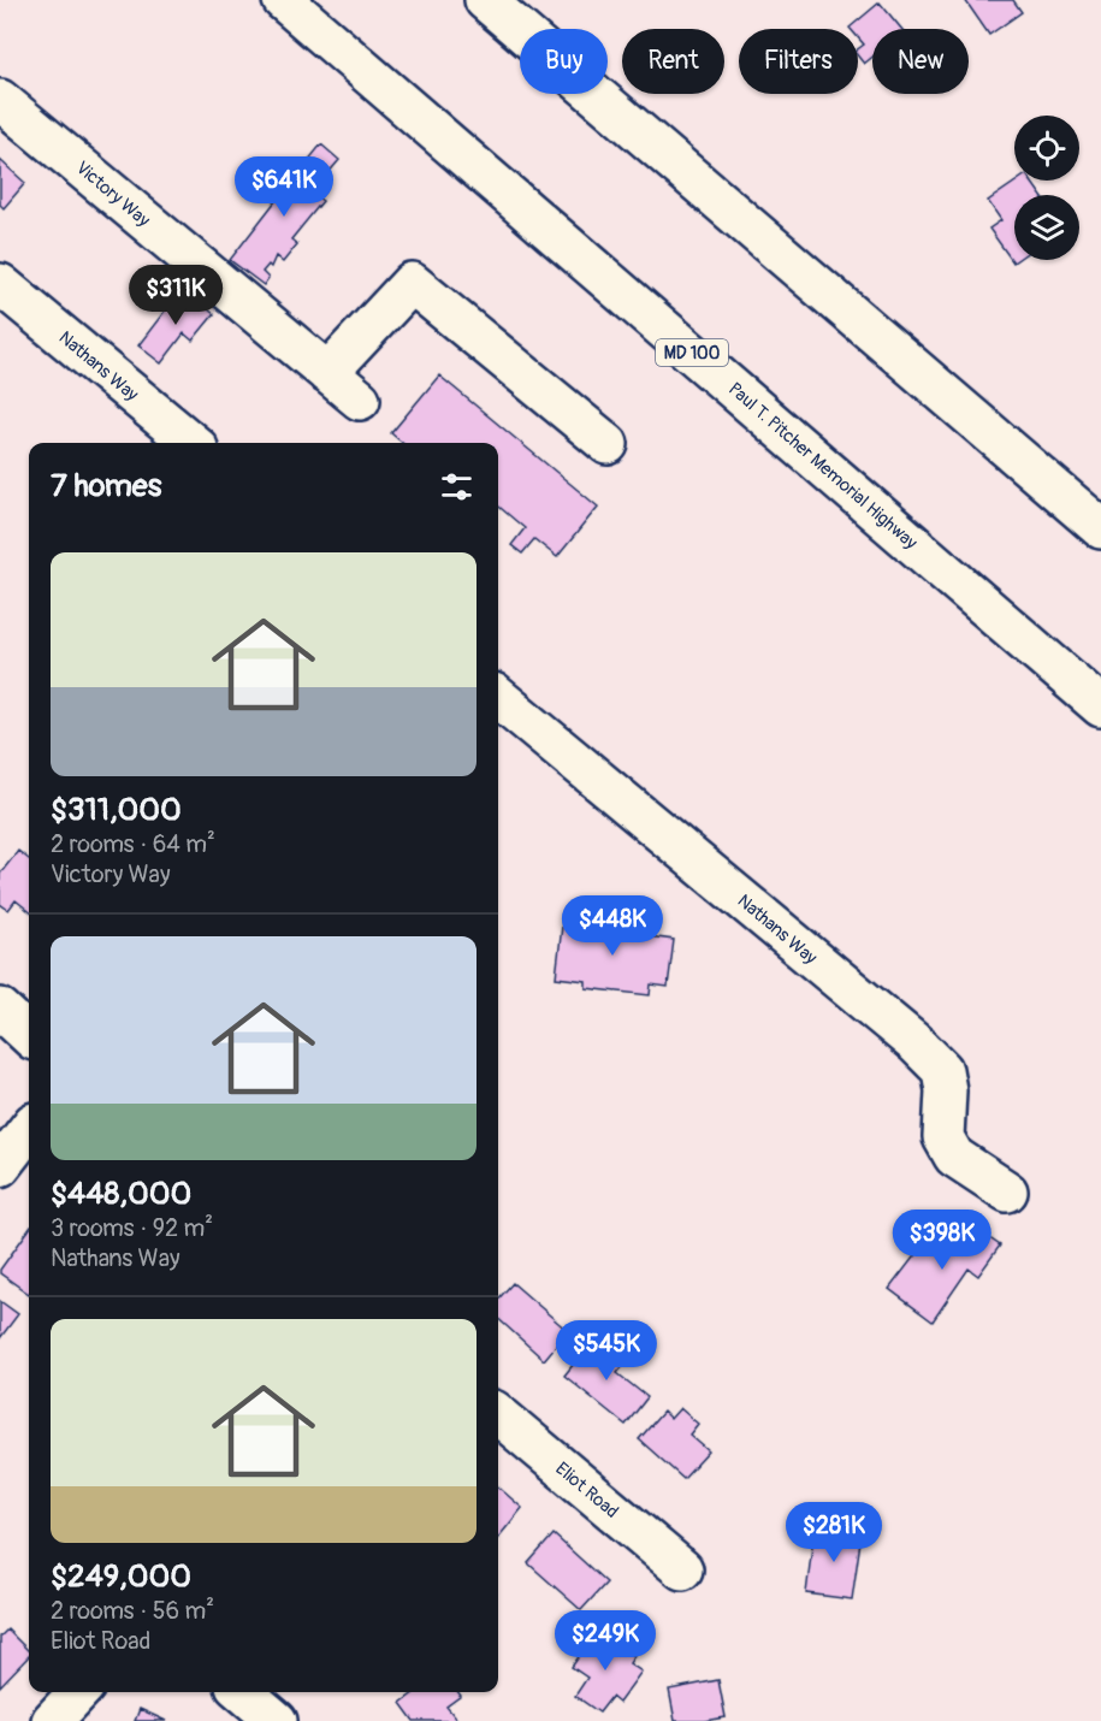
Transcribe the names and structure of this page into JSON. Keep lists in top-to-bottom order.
{
  "streets": {
    "main road": [
      "Victory Way",
      "MD 100",
      "Nathans Way",
      "Paul T. Pitcher Memorial Highway",
      "Eliot Road"
    ]
  },
  "page": {
    "chip": [
      "Buy",
      "Rent",
      "Filters",
      "New"
    ],
    "price": [
      "$641K",
      "$311K",
      "$448K",
      "$398K",
      "$545K",
      "$281K",
      "$249K"
    ],
    "heading": "7 homes",
    "list": [
      {
        "name": "$311,000",
        "note": "2 rooms · 64 m² · Victory Way"
      },
      {
        "name": "$448,000",
        "note": "3 rooms · 92 m² · Nathans Way"
      },
      {
        "name": "$249,000",
        "note": "2 rooms · 56 m² · Eliot Road"
      }
    ]
  }
}
